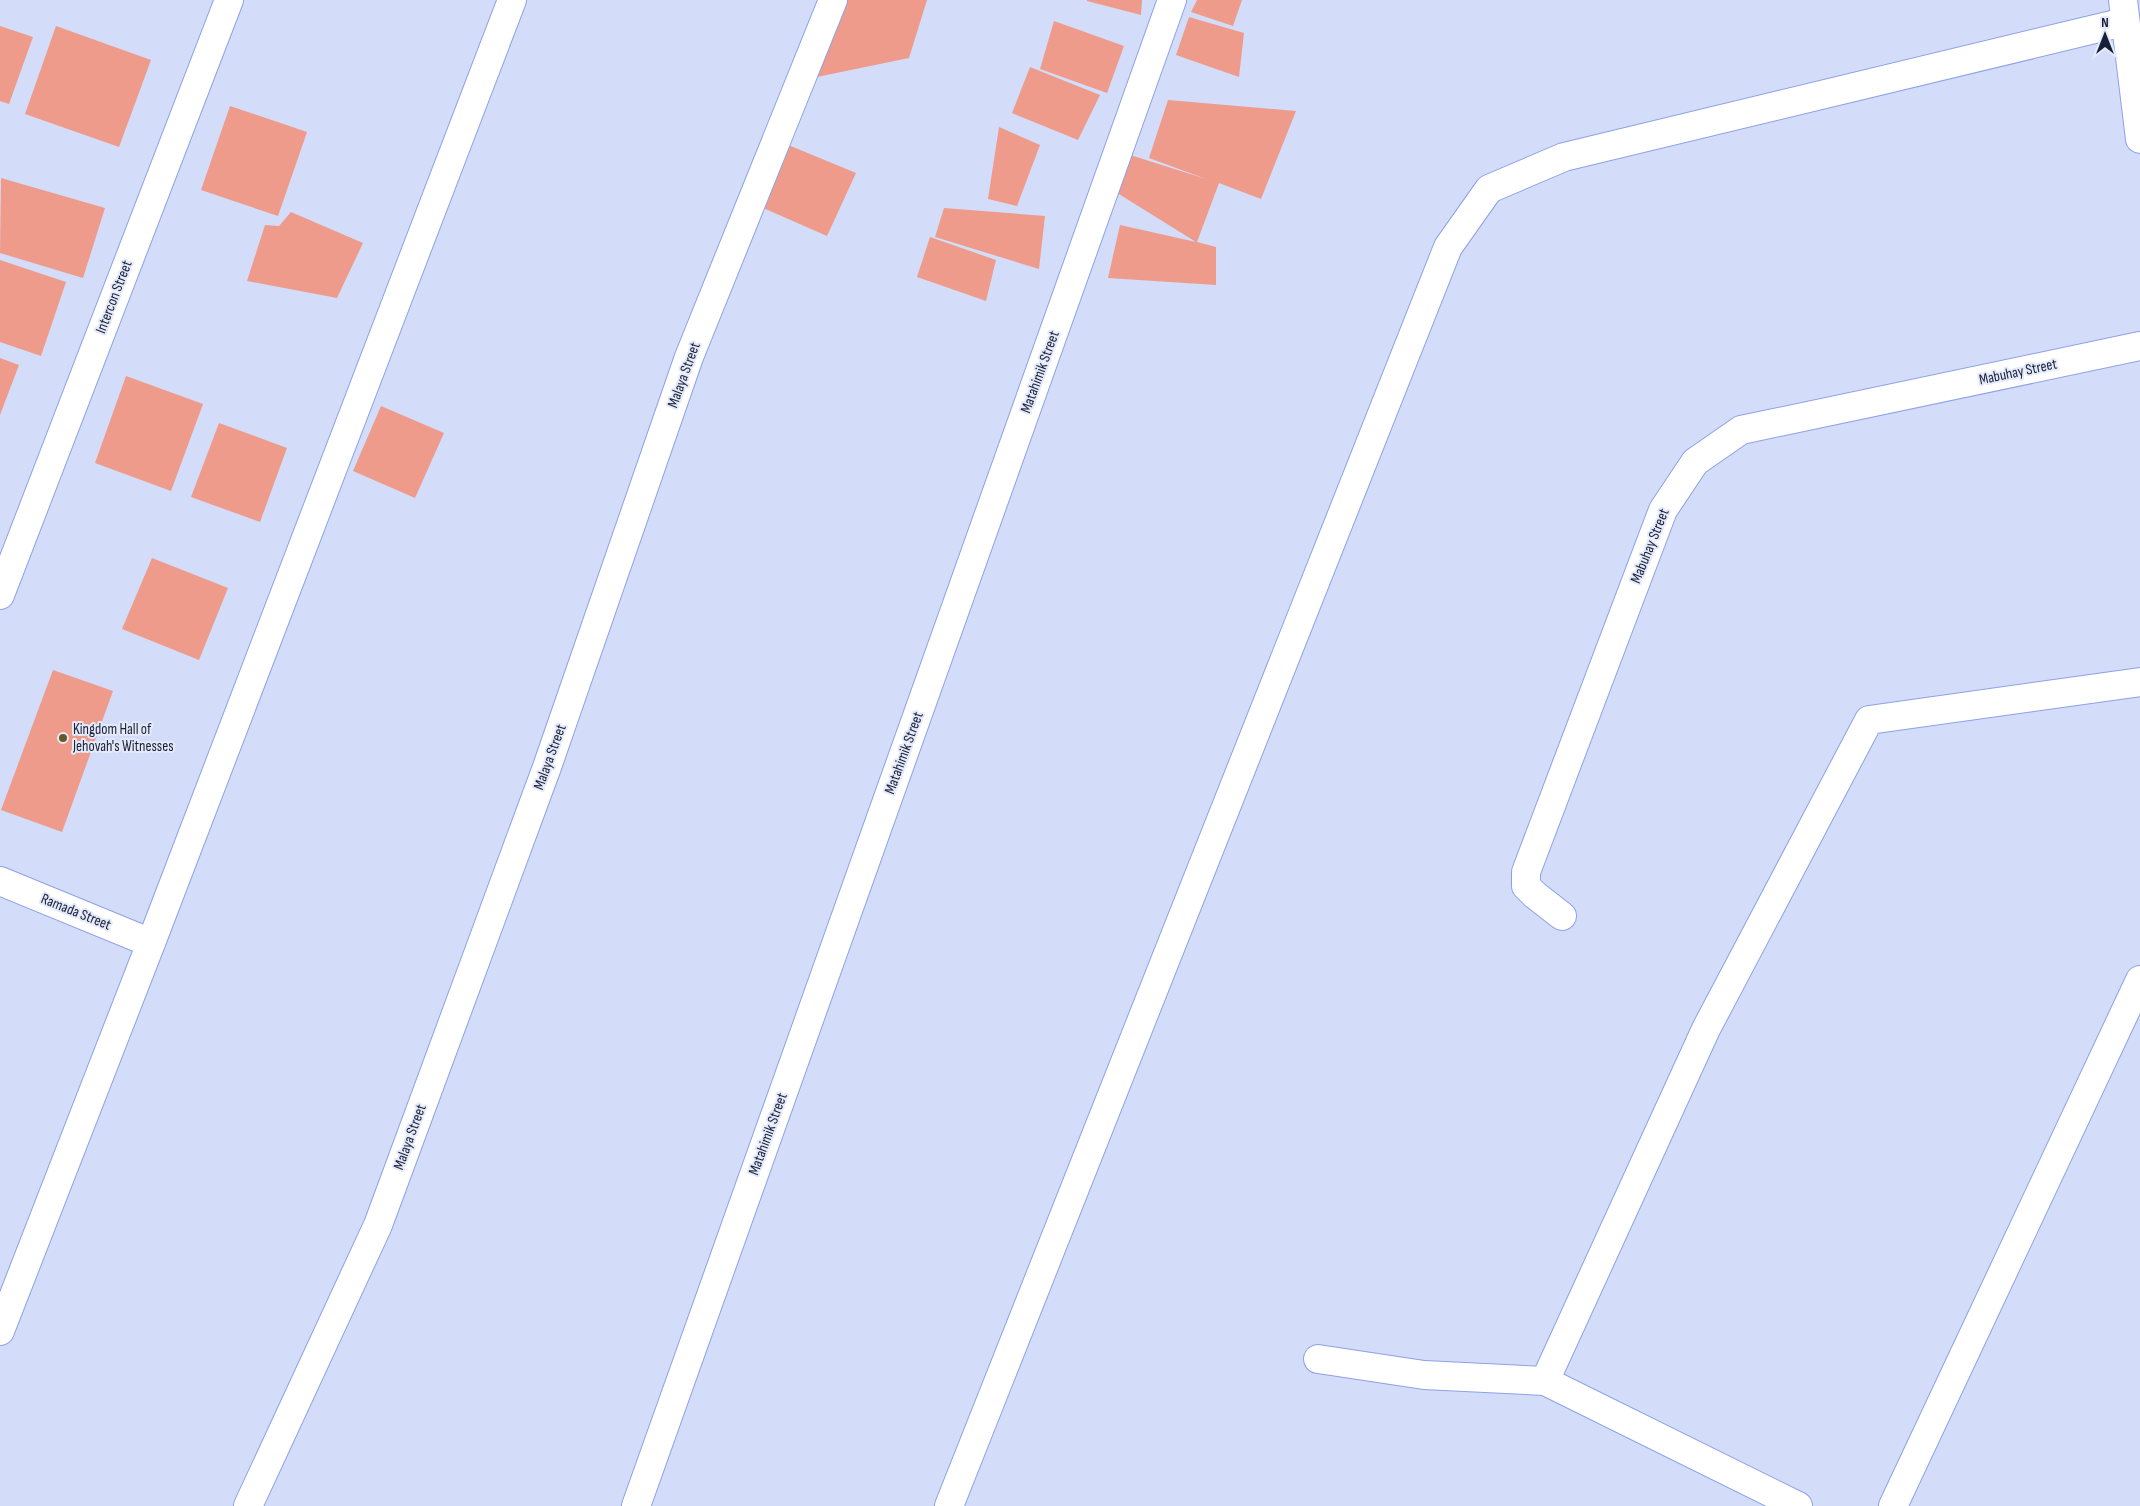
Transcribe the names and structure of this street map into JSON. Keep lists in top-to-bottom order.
{
  "streets": {
    "street": [
      "Intercon Street",
      "Matahimik Street",
      "Mabuhay Street",
      "Malaya Street",
      "Ramada Street"
    ]
  },
  "places": ["Kingdom Hall of Jehovah's Witnesses"],
  "north": "top"
}
